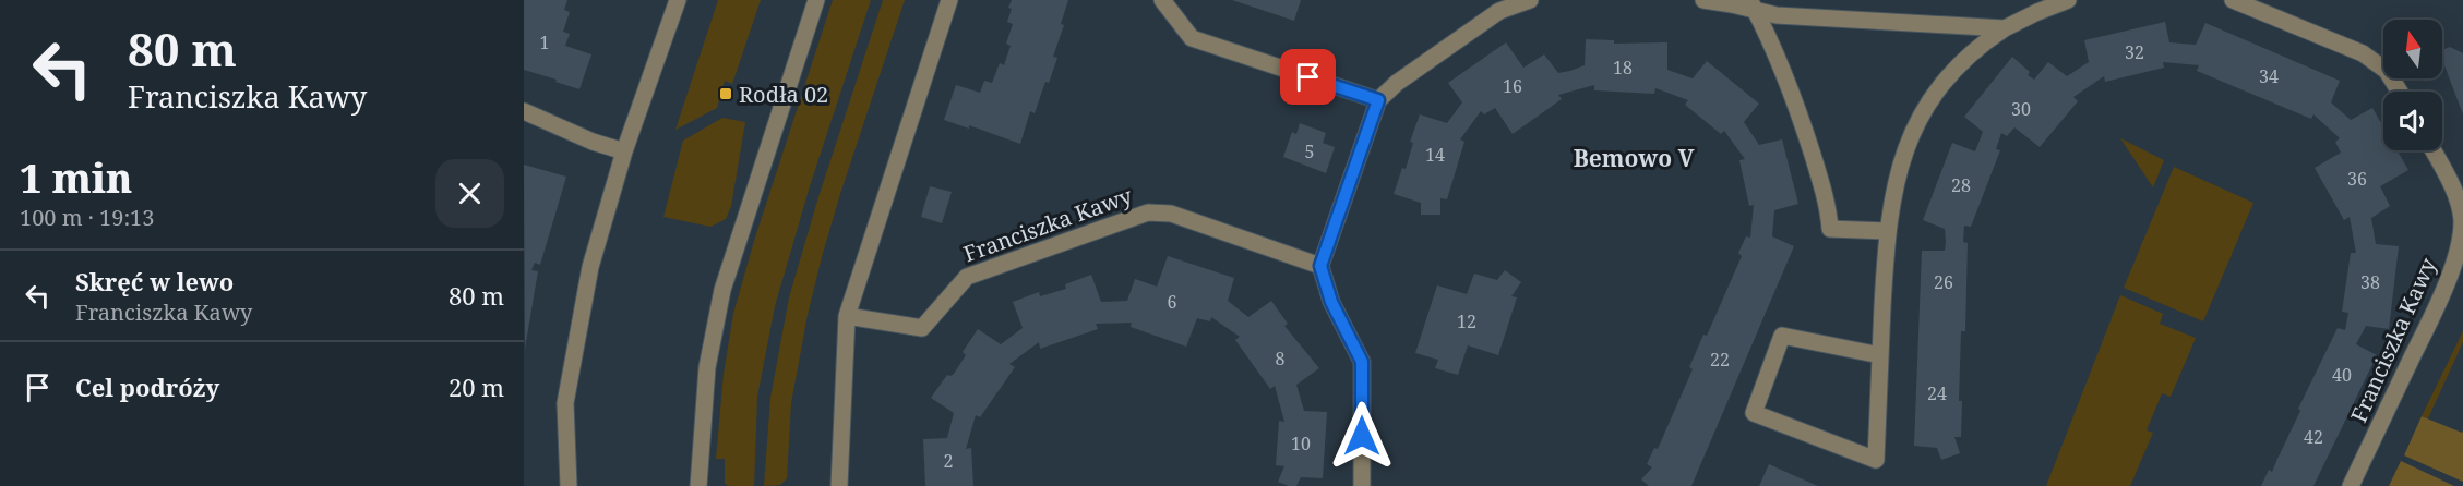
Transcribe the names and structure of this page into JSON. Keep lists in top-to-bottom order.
{
  "streets": {
    "street": ["Franciszka Kawy"]
  },
  "districts": ["Bemowo V"],
  "places": {
    "transit": ["Rodła 02"]
  },
  "house_numbers": [
    "1",
    "32",
    "18",
    "34",
    "16",
    "30",
    "5",
    "14",
    "36",
    "28",
    "26",
    "38",
    "6",
    "12",
    "8",
    "22",
    "40",
    "24",
    "42",
    "10",
    "2"
  ],
  "north": "top",
  "page": {
    "turn": ["80 m", "Franciszka Kawy"],
    "heading": ["1 min", "100 m · 19:13"],
    "list": [
      {
        "name": "Skręć w lewo",
        "note": "Franciszka Kawy",
        "value": "80 m"
      },
      {
        "name": "Cel podróży",
        "value": "20 m"
      }
    ]
  }
}
